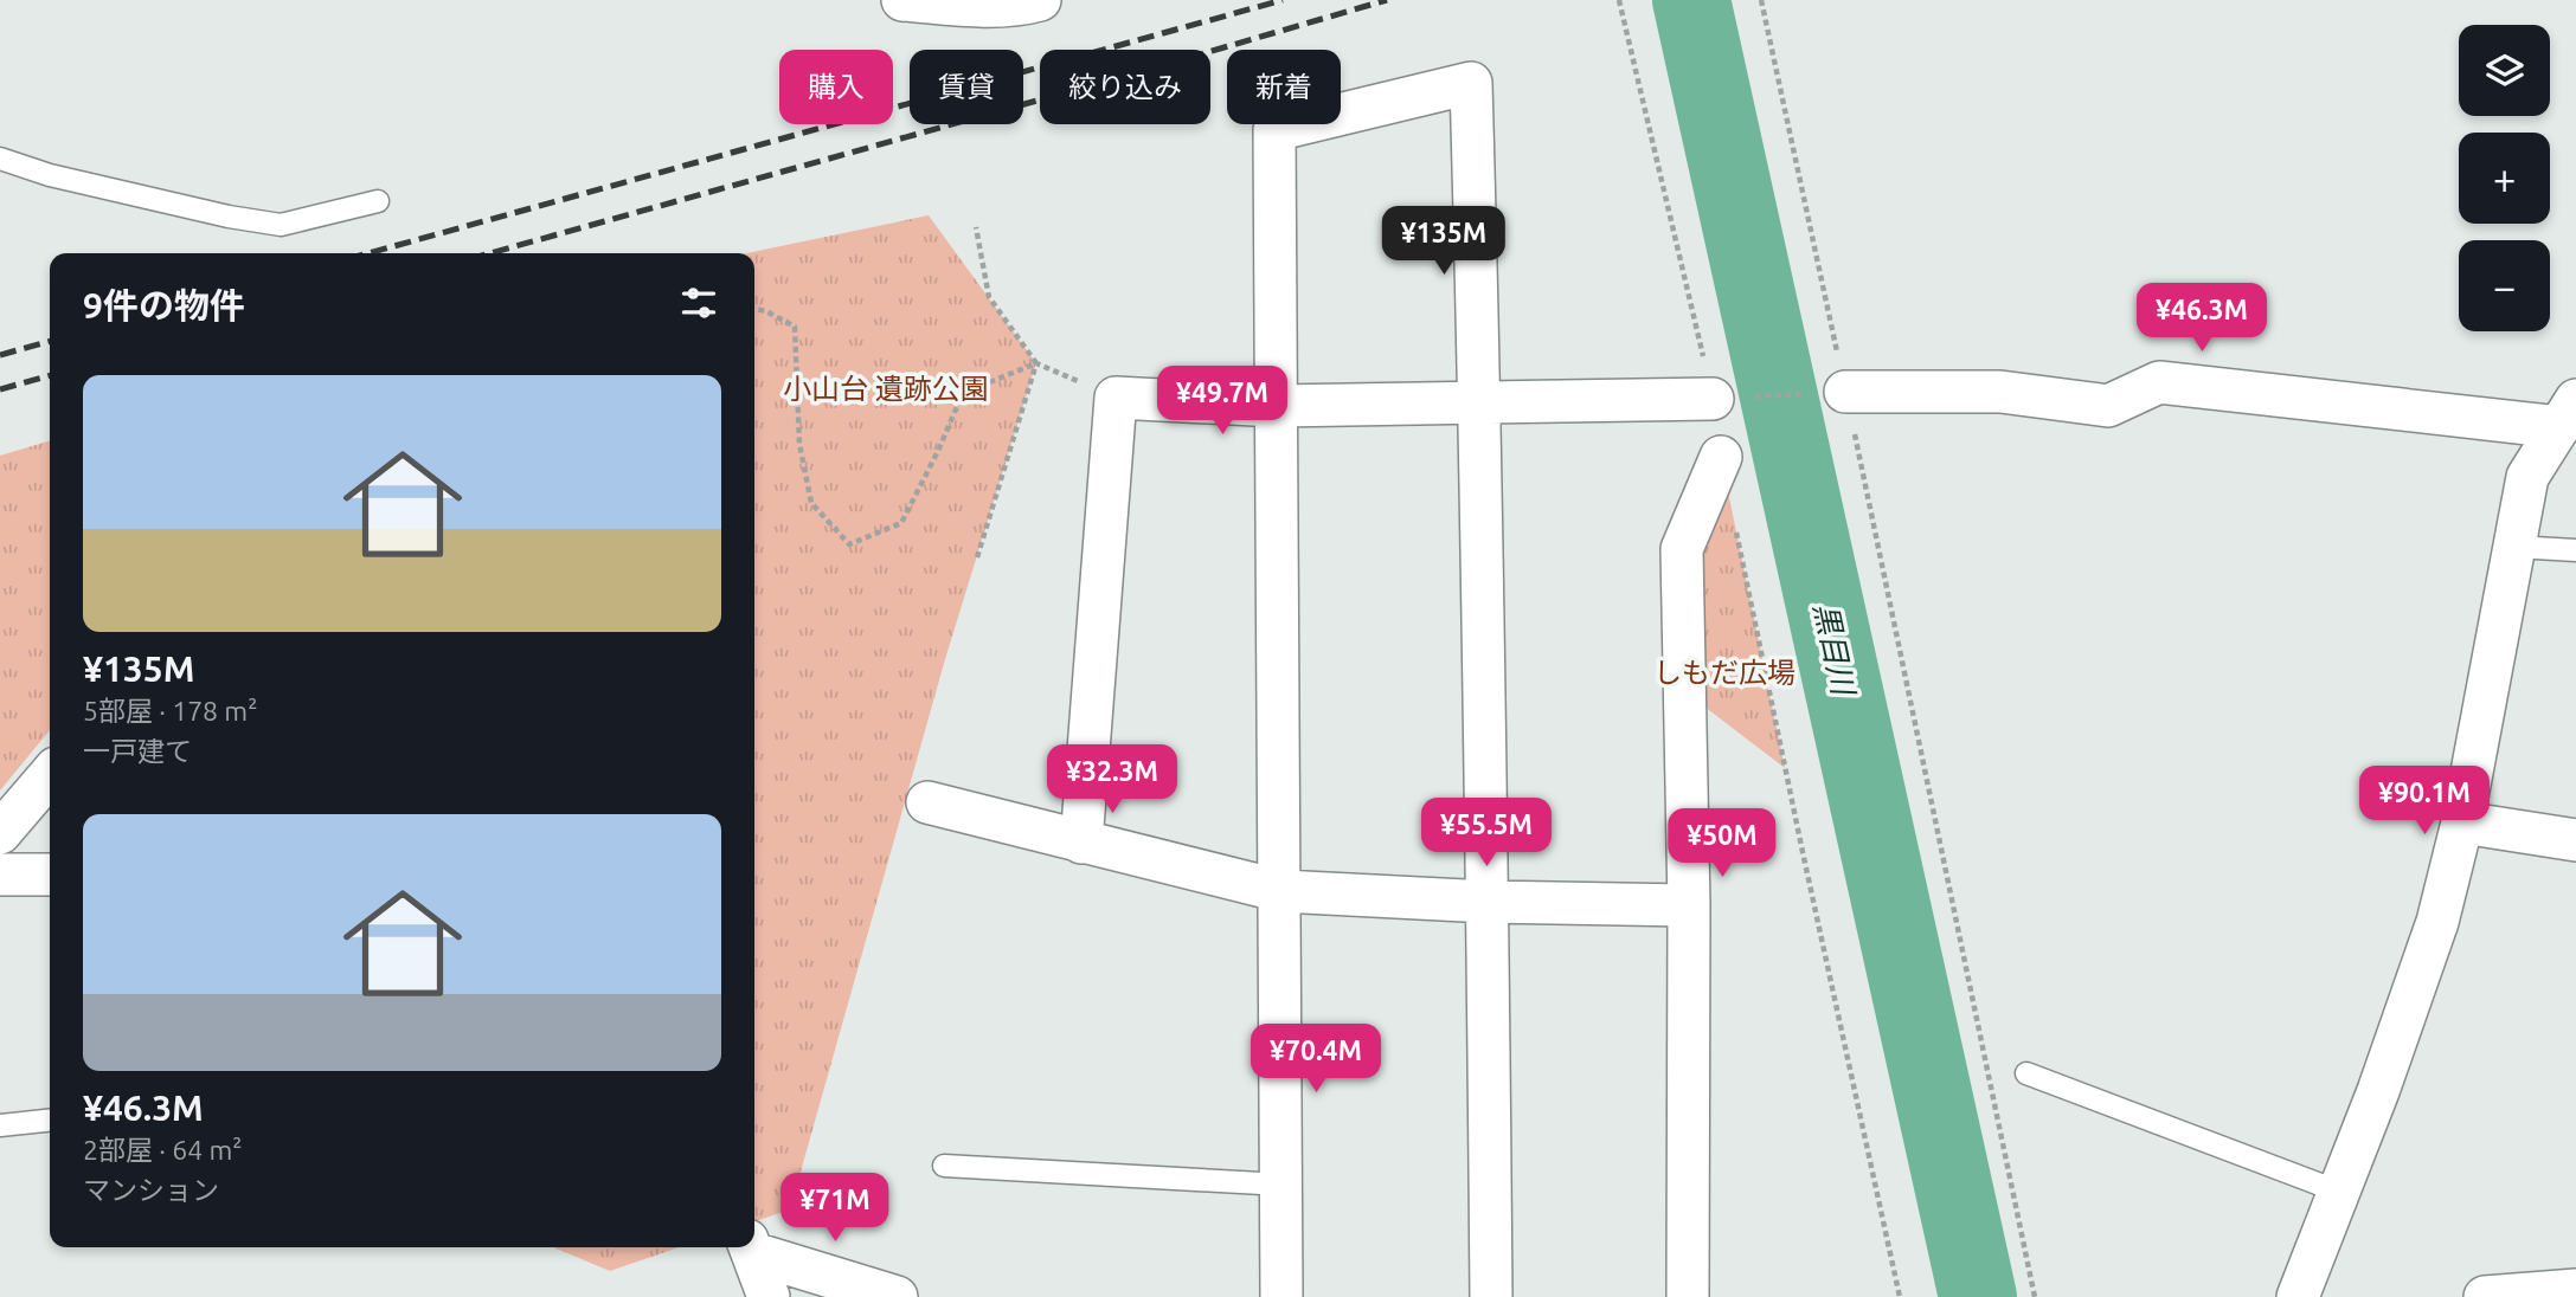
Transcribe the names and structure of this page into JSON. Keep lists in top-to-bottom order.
{
  "water": ["黒目川"],
  "parks": ["小山台 遺跡公園", "しもだ広場"],
  "page": {
    "map_buttons": ["+", "−"],
    "chip": [
      "購入",
      "賃貸",
      "絞り込み",
      "新着"
    ],
    "price": [
      "¥135M",
      "¥46.3M",
      "¥49.7M",
      "¥32.3M",
      "¥90.1M",
      "¥55.5M",
      "¥50M",
      "¥70.4M",
      "¥71M"
    ],
    "heading": "9件の物件",
    "list": [
      {
        "name": "¥135M",
        "note": "5部屋 · 178 m² · 一戸建て"
      },
      {
        "name": "¥46.3M",
        "note": "2部屋 · 64 m² · マンション"
      }
    ]
  }
}
